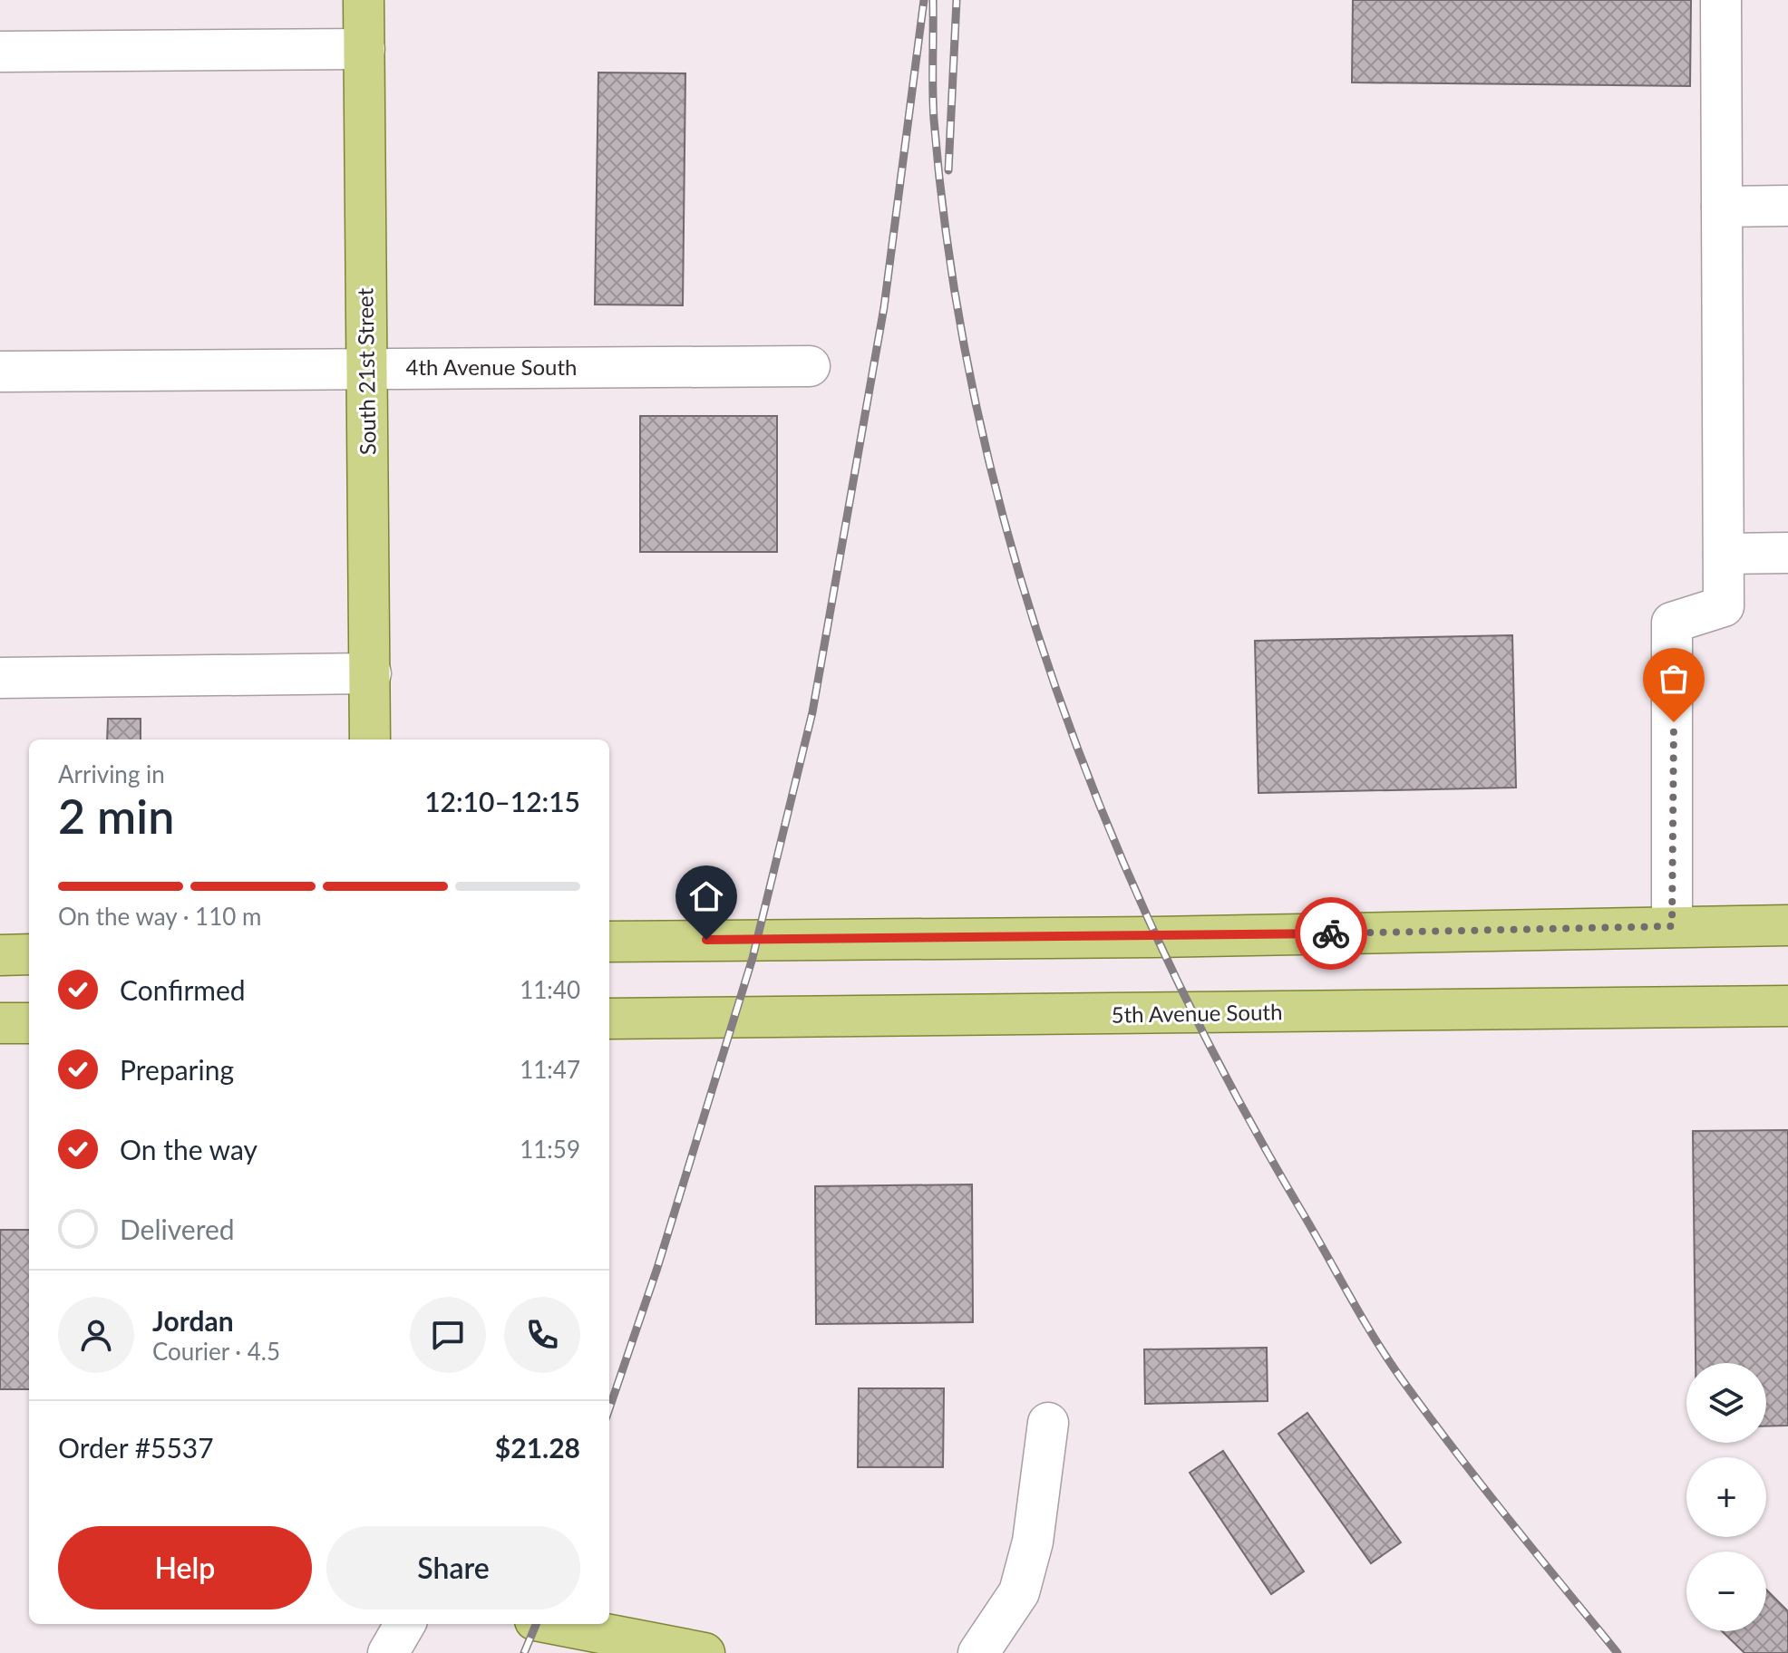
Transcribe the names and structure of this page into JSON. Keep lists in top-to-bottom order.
{
  "streets": {
    "main road": ["South 21st Street", "5th Avenue South"],
    "street": ["4th Avenue South"]
  },
  "crossings": [
    ["4th Avenue South", "South 21st Street"]
  ],
  "page": {
    "heading": ["2 min", "Arriving in", "12:10–12:15"],
    "panel": [
      "Jordan",
      "Courier · 4.5",
      "Order #5537",
      "$21.28"
    ],
    "bar": "On the way · 110 m",
    "list": [
      ["Confirmed", "11:40"],
      ["Preparing", "11:47"],
      ["On the way", "11:59"],
      "Delivered"
    ],
    "map_buttons": ["+", "−"],
    "buttons": ["Help", "Share"]
  }
}
